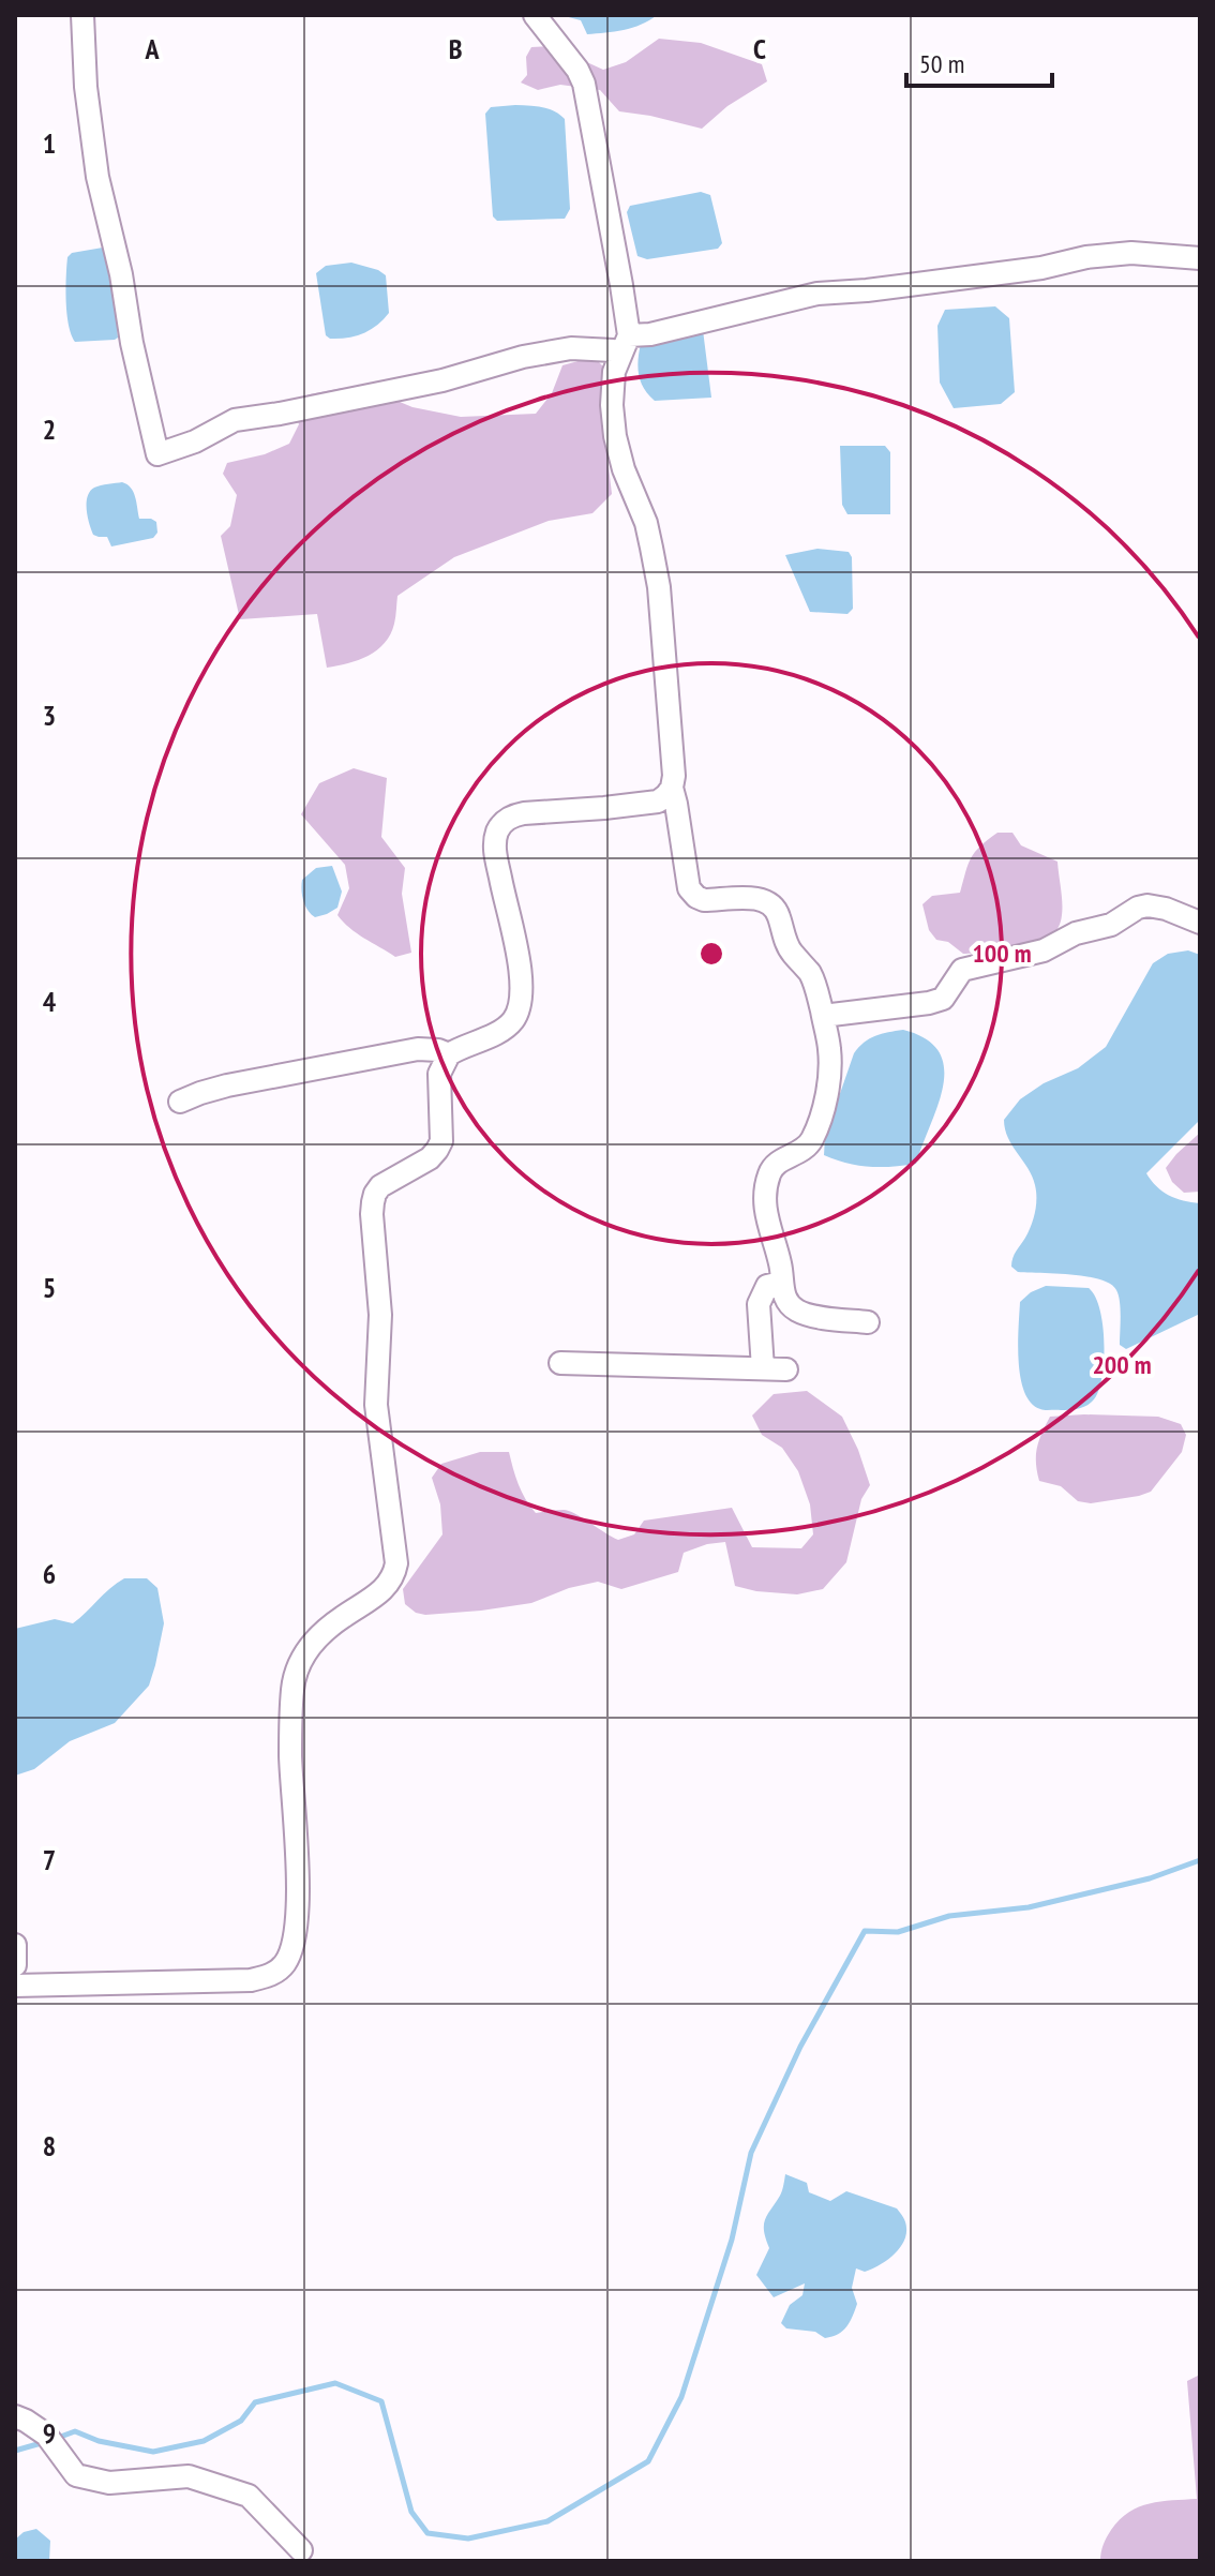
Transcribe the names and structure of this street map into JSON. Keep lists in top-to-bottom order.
{
  "scale_bar": "50 m",
  "grid": {
    "columns": ["A", "B", "C"],
    "rows": [
      "1",
      "2",
      "3",
      "4",
      "5",
      "6",
      "7",
      "8",
      "9"
    ]
  },
  "rings": ["100 m", "200 m"]
}
